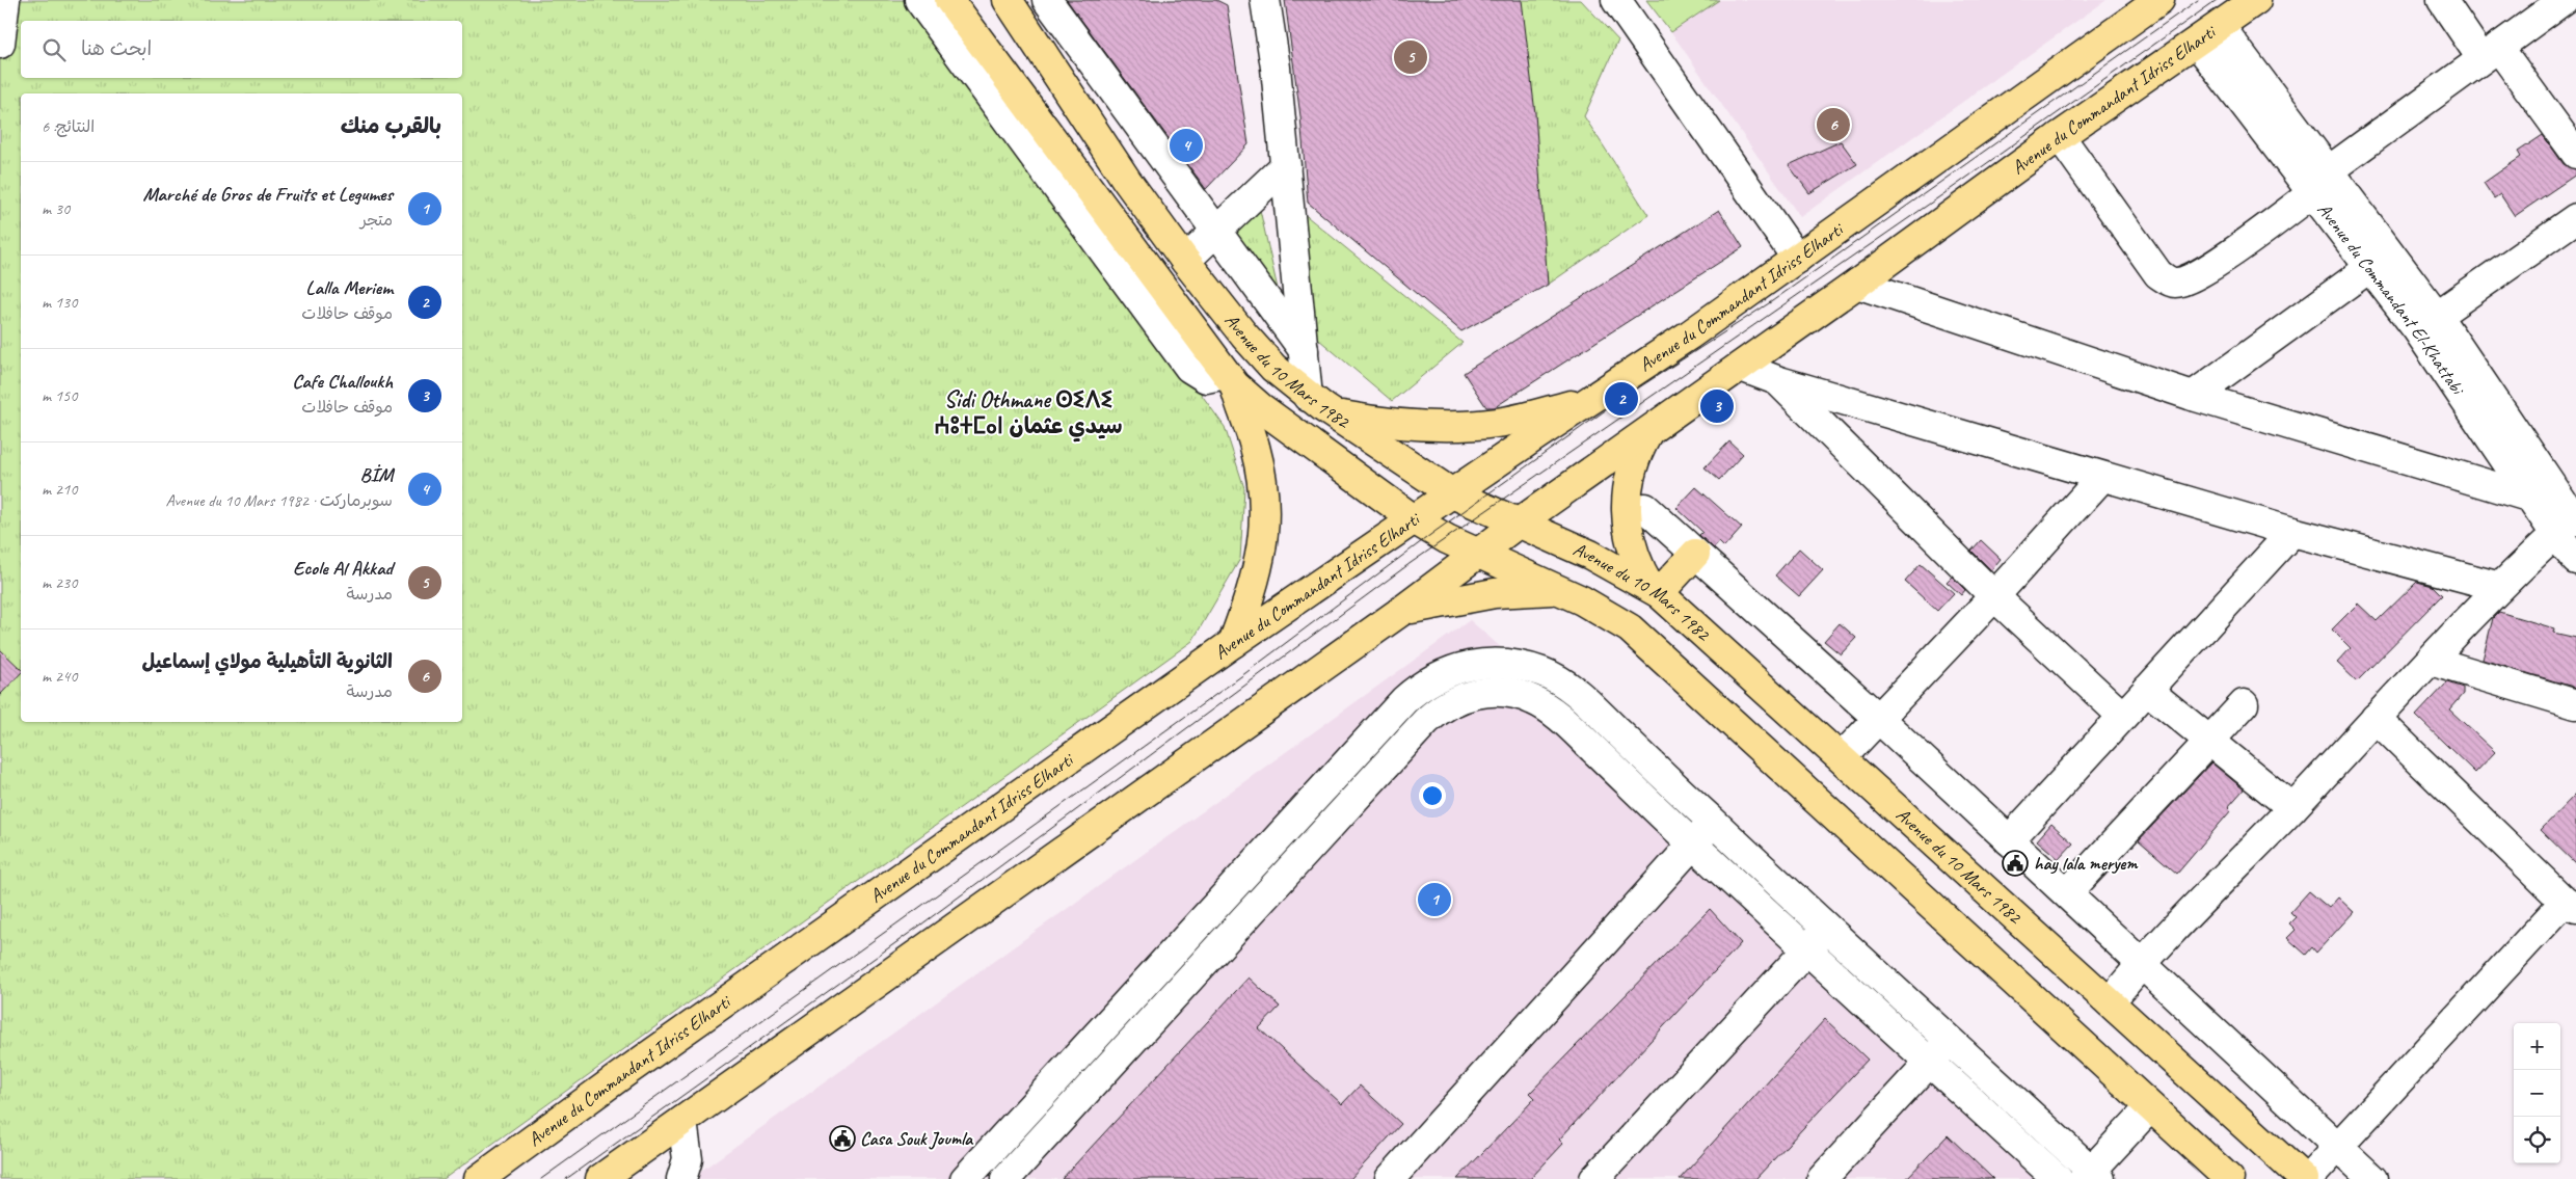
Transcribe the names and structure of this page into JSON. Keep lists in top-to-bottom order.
{
  "streets": {
    "main road": ["Avenue du Commandant Idriss Elharti", "Avenue du 10 Mars 1982"],
    "street": ["Avenue du Commandant El-Khattabi"]
  },
  "crossings": [
    ["Avenue du Commandant Idriss Elharti", "Avenue du Commandant El-Khattabi"],
    ["Avenue du Commandant Idriss Elharti", "Avenue du 10 Mars 1982"]
  ],
  "districts": ["Sidi Othmane ⵙⵉⴷⵉ ⵄⵓⵜⵎⴰⵏ سيدي عثمان"],
  "places": {
    "public building": ["hay lala meryem", "Casa Souk Joumla"]
  },
  "page": {
    "search": "ابحث هنا",
    "pins": [
      "5",
      "6",
      "4",
      "2",
      "3",
      "1"
    ],
    "heading": ["بالقرب منك", "النتائج: 6"],
    "list": [
      {
        "mark": "1",
        "name": "Marché de Gros de Fruits et Legumes",
        "note": "متجر",
        "value": "30 m"
      },
      {
        "mark": "2",
        "name": "Lalla Meriem",
        "note": "موقف حافلات",
        "value": "130 m"
      },
      {
        "mark": "3",
        "name": "Cafe Challoukh",
        "note": "موقف حافلات",
        "value": "150 m"
      },
      {
        "mark": "4",
        "name": "BİM",
        "note": "سوبرماركت · Avenue du 10 Mars 1982",
        "value": "210 m"
      },
      {
        "mark": "5",
        "name": "Ecole Al Akkad",
        "note": "مدرسة",
        "value": "230 m"
      },
      {
        "mark": "6",
        "name": "الثانوية التأهيلية مولاي إسماعيل",
        "note": "مدرسة",
        "value": "240 m"
      }
    ],
    "map_buttons": ["+", "−"]
  }
}
